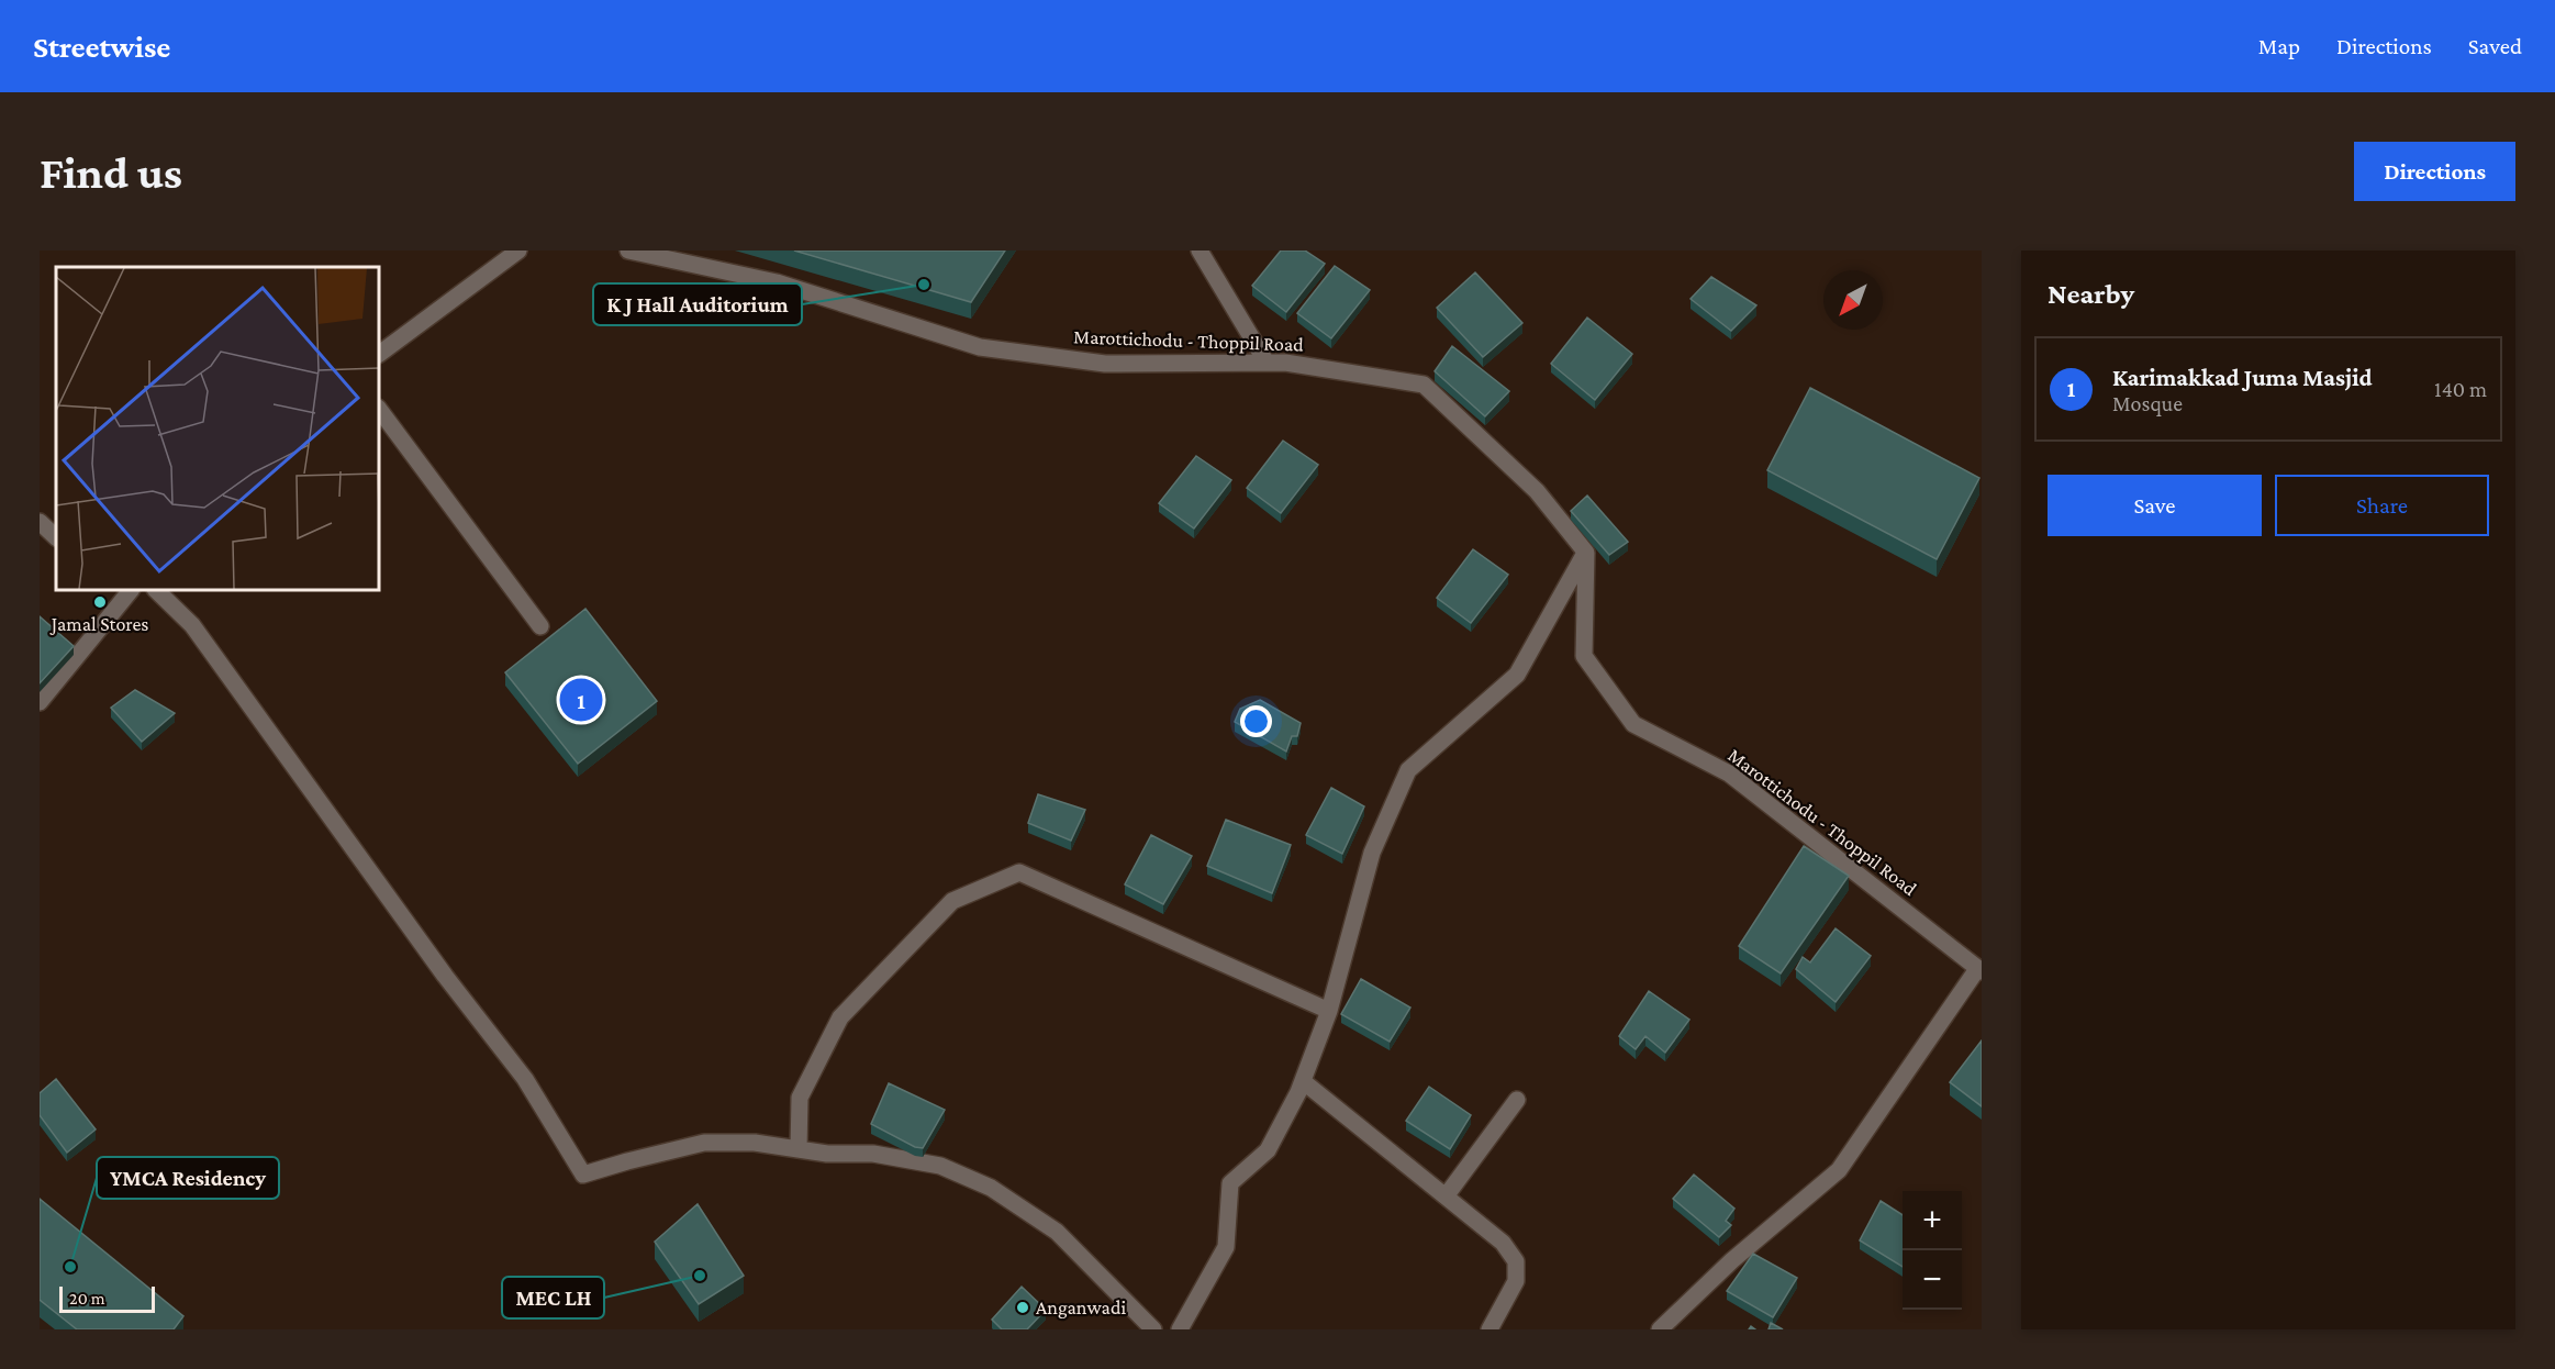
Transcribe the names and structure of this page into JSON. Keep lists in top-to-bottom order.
{
  "streets": {
    "street": ["Marottichodu - Thoppil Road"]
  },
  "places": [
    "K J Hall Auditorium",
    "Jamal Stores",
    "YMCA Residency",
    "MEC LH",
    "Anganwadi"
  ],
  "scale_bar": "20 m",
  "north": "bottom left",
  "page": {
    "header": "Streetwise",
    "nav": ["Map", "Directions", "Saved"],
    "buttons": [
      "Directions",
      ["Save", "Share"]
    ],
    "title": "Find us",
    "heading": "Nearby",
    "list": [
      {
        "mark": "1",
        "name": "Karimakkad Juma Masjid",
        "note": "Mosque",
        "value": "140 m"
      }
    ],
    "pins": "1",
    "map_buttons": ["+", "−"],
    "scale": "20 m"
  }
}
